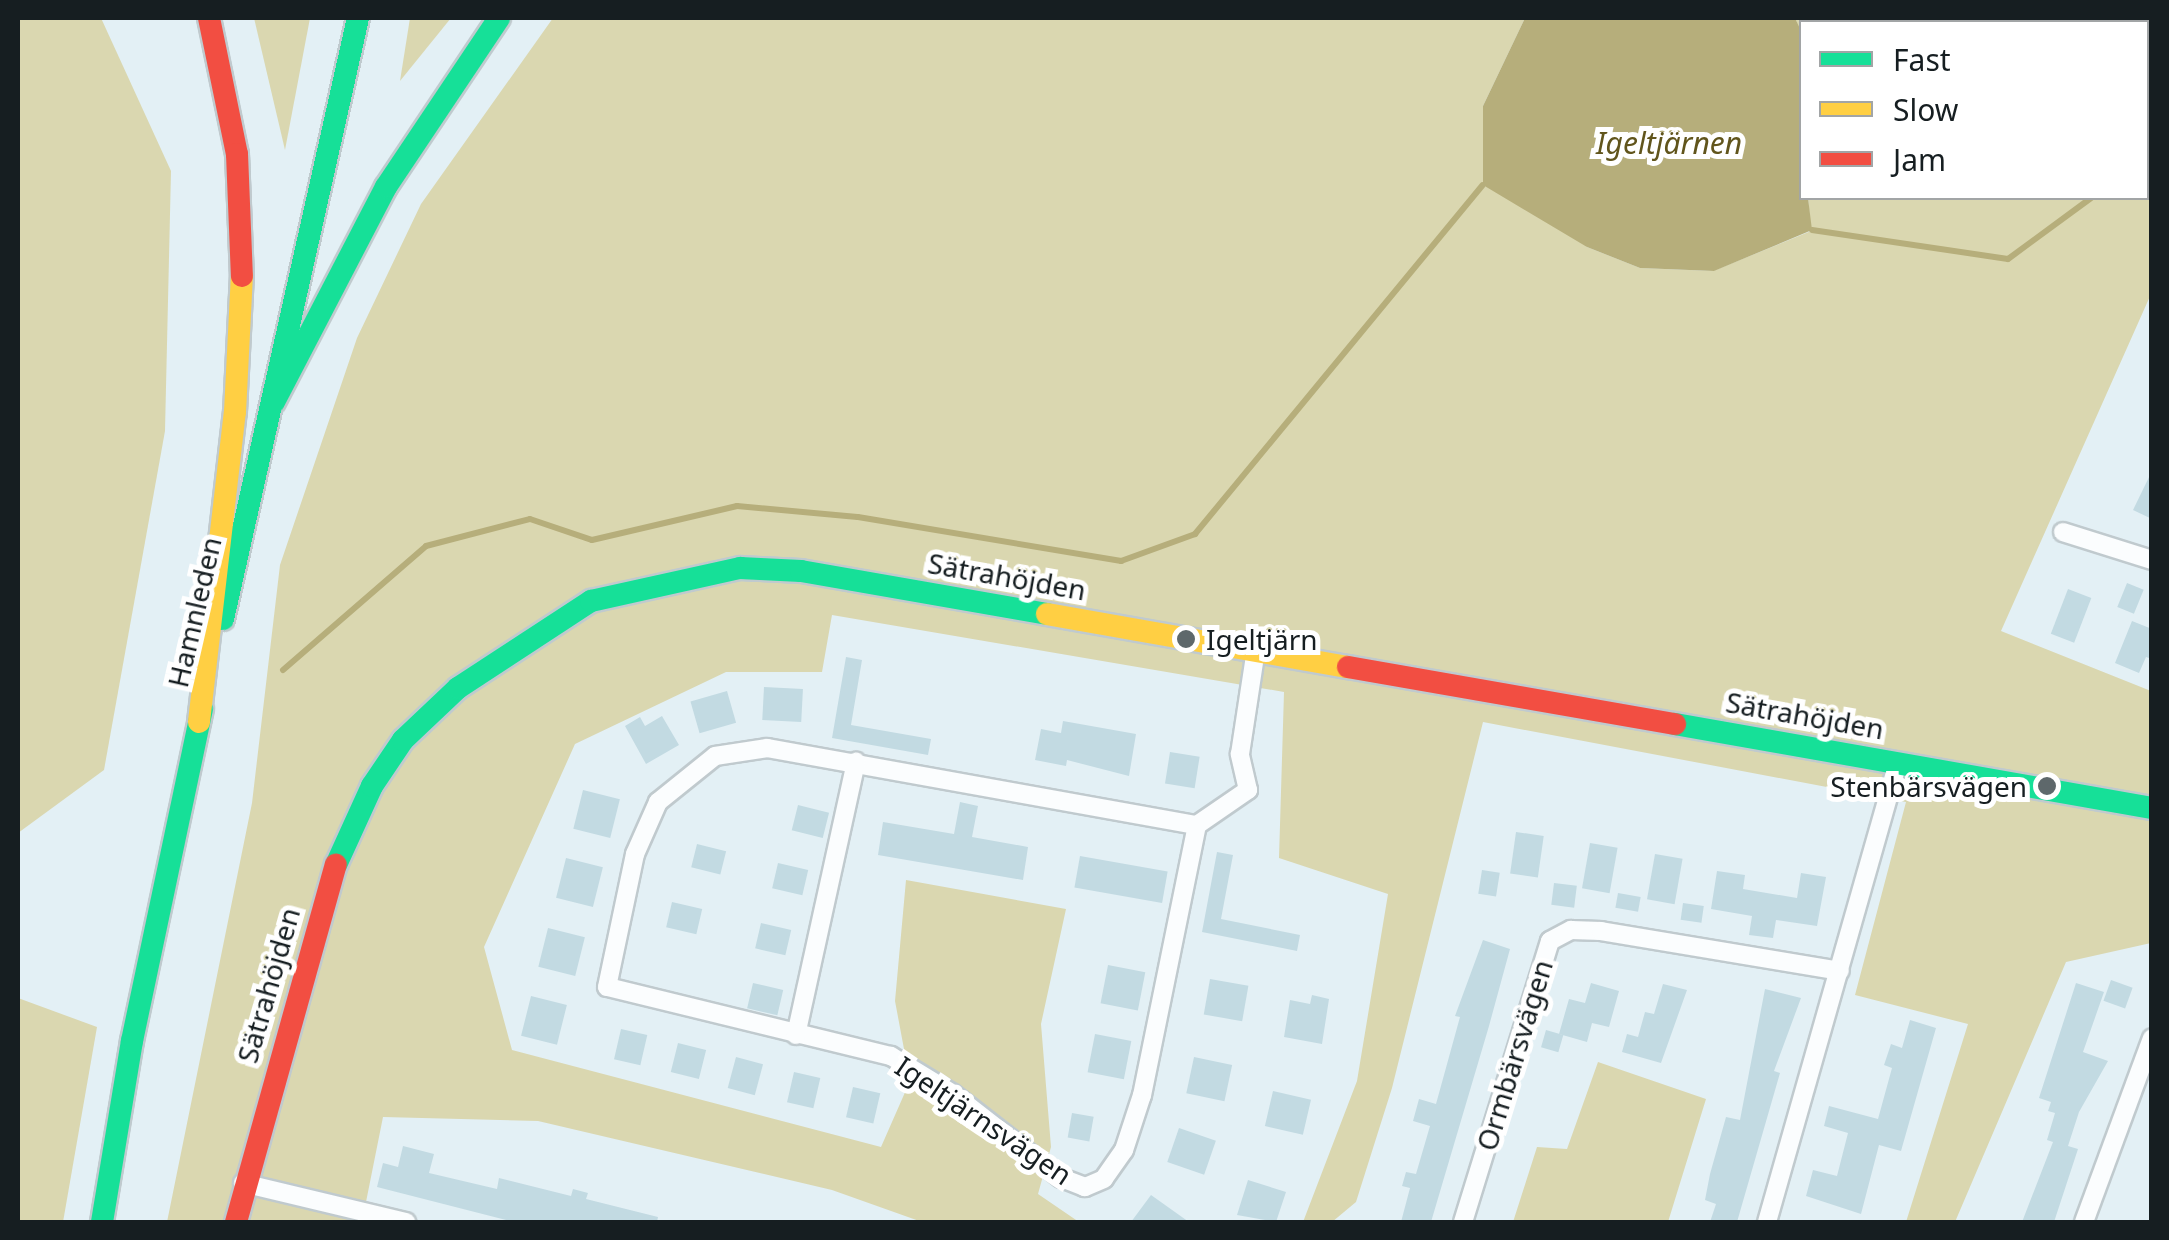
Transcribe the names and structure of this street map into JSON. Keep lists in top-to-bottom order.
{
  "streets": {
    "main road": ["Sätrahöjden", "Hamnleden"],
    "street": ["Ormbärsvägen", "Igeltjärnsvägen"]
  },
  "water": ["Igeltjärnen"],
  "places": ["Igeltjärn", "Stenbärsvägen"],
  "legend": ["Fast", "Slow", "Jam"]
}
